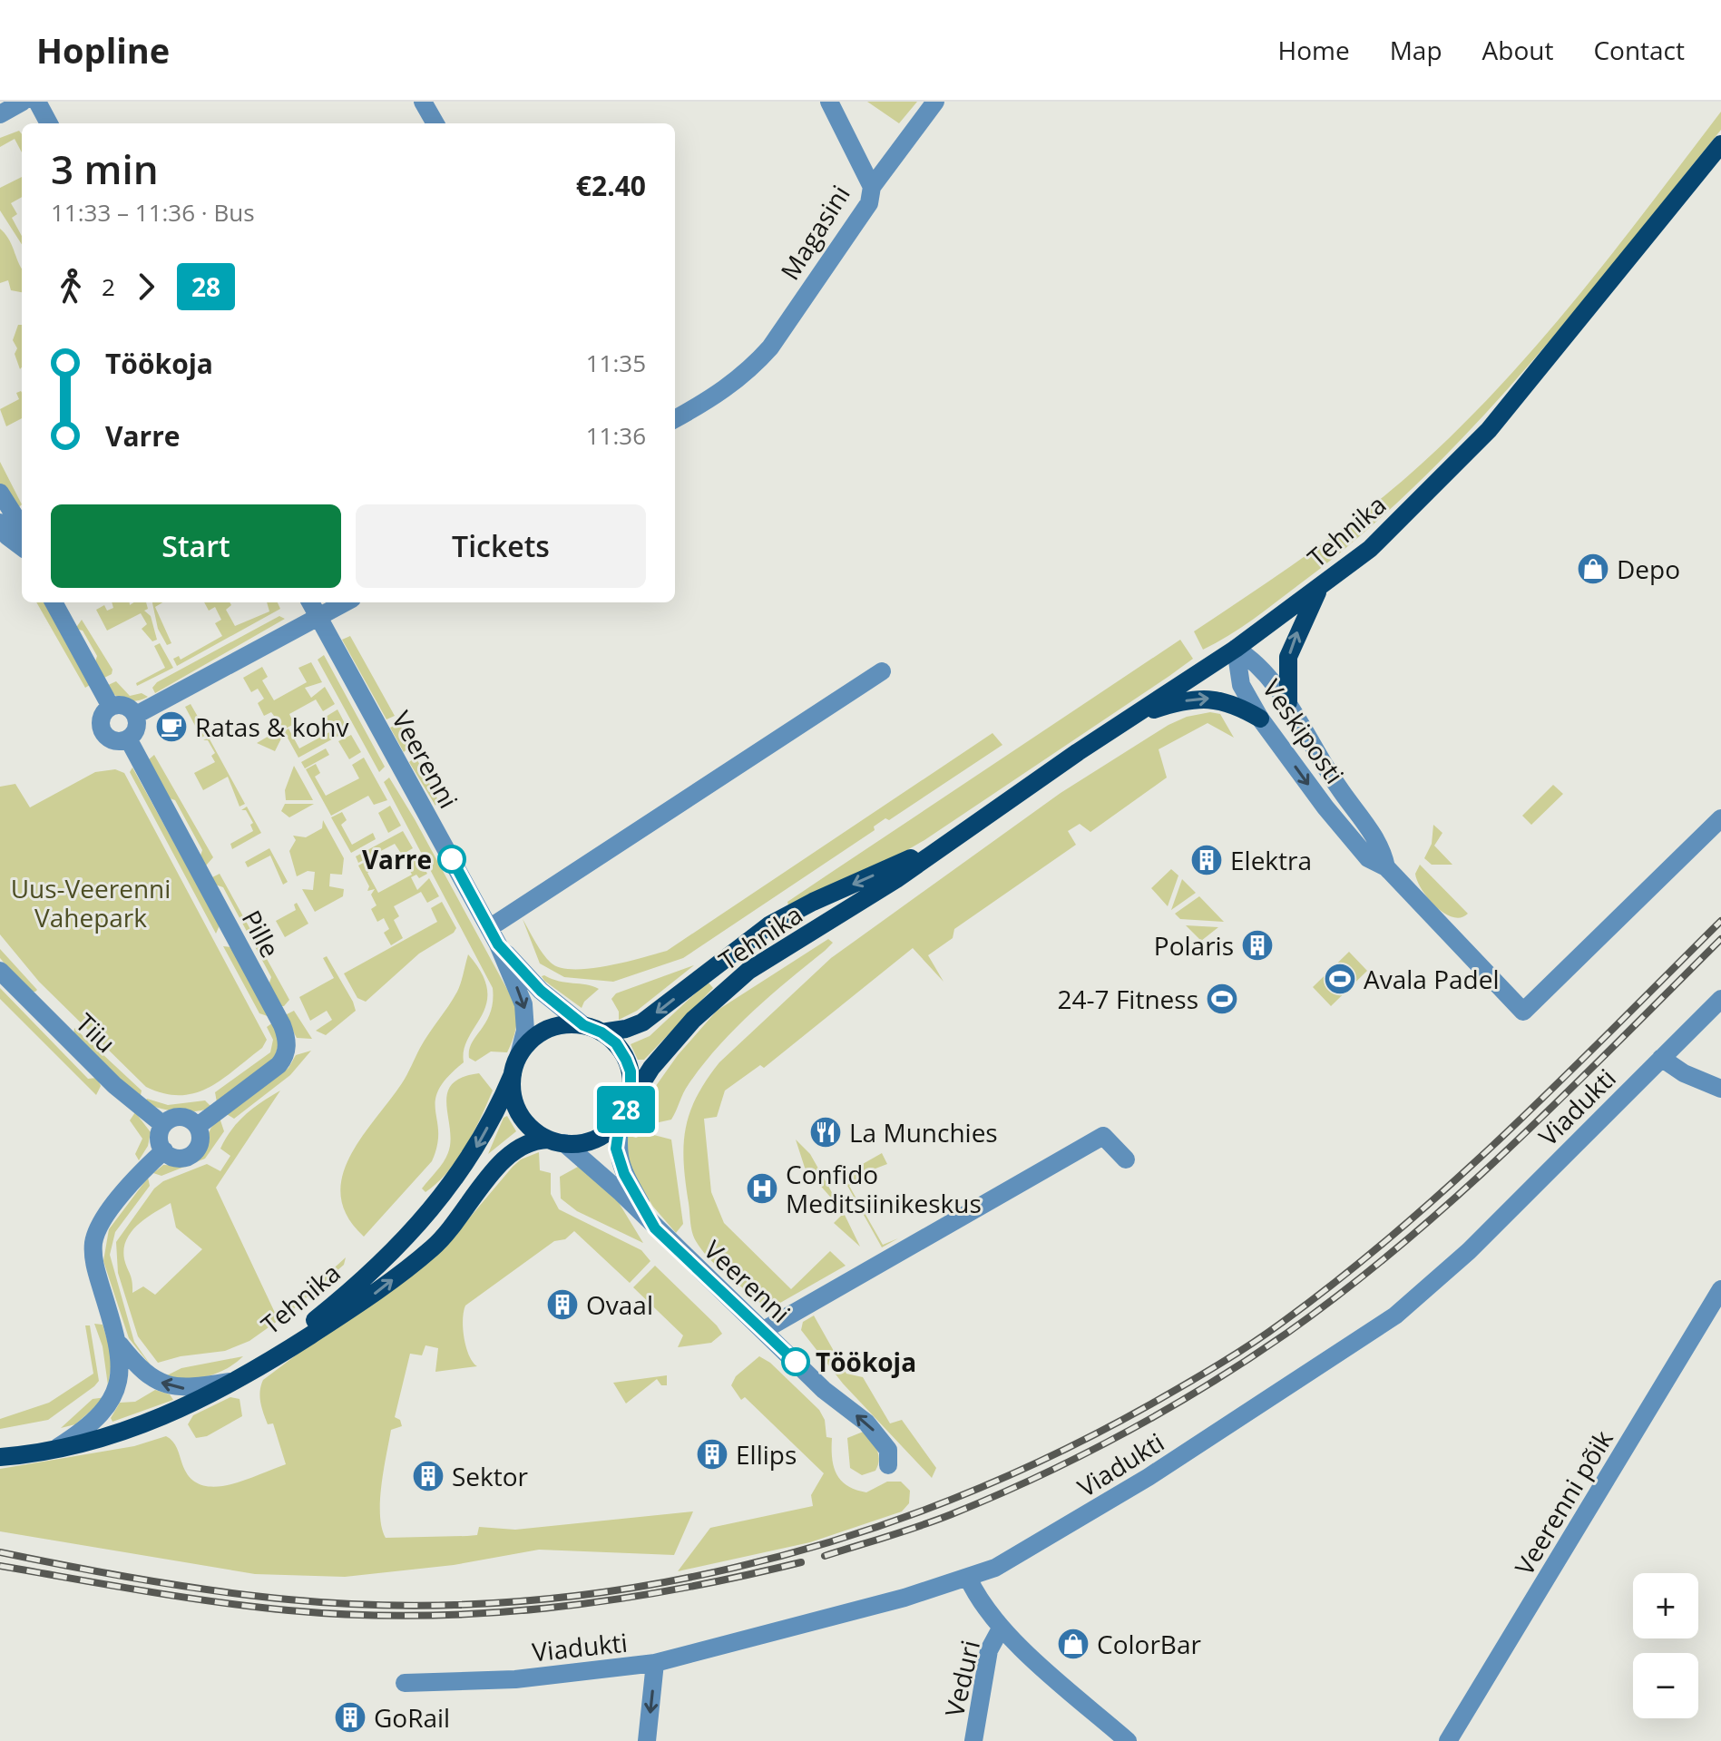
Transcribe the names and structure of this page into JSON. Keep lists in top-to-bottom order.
{
  "streets": {
    "main road": ["Tehnika"],
    "street": [
      "Magasini",
      "Veskiposti",
      "Veerenni",
      "Pille",
      "Tiiu",
      "Viadukti",
      "Veerenni põik",
      "Veduri"
    ]
  },
  "crossings": [
    ["Tehnika", "Veskiposti"],
    ["Tehnika", "Veerenni"],
    ["Pille", "Tiiu"]
  ],
  "parks": ["Uus-Veerenni Vahepark"],
  "places": {
    "shop": ["Depo", "ColorBar"],
    "cafe": ["Ratas & kohv"],
    "other": ["Varre", "Töökoja"],
    "building": [
      "Elektra",
      "Polaris",
      "Ovaal",
      "Ellips",
      "Sektor",
      "GoRail"
    ],
    "sports": ["Avala Padel", "24-7 Fitness"],
    "restaurant": ["La Munchies"],
    "hospital": ["Confido Meditsiinikeskus"]
  },
  "lines": ["bus line 28"],
  "page": {
    "header": "Hopline",
    "nav": [
      "Home",
      "Map",
      "About",
      "Contact"
    ],
    "on_map": "28",
    "heading": ["3 min", "11:33 – 11:36 · Bus", "€2.40"],
    "legs": ["2", "28"],
    "list": [
      {
        "name": "Töökoja",
        "value": "11:35"
      },
      {
        "name": "Varre",
        "value": "11:36"
      }
    ],
    "buttons": ["Start", "Tickets"],
    "map_buttons": ["+", "−"]
  }
}
